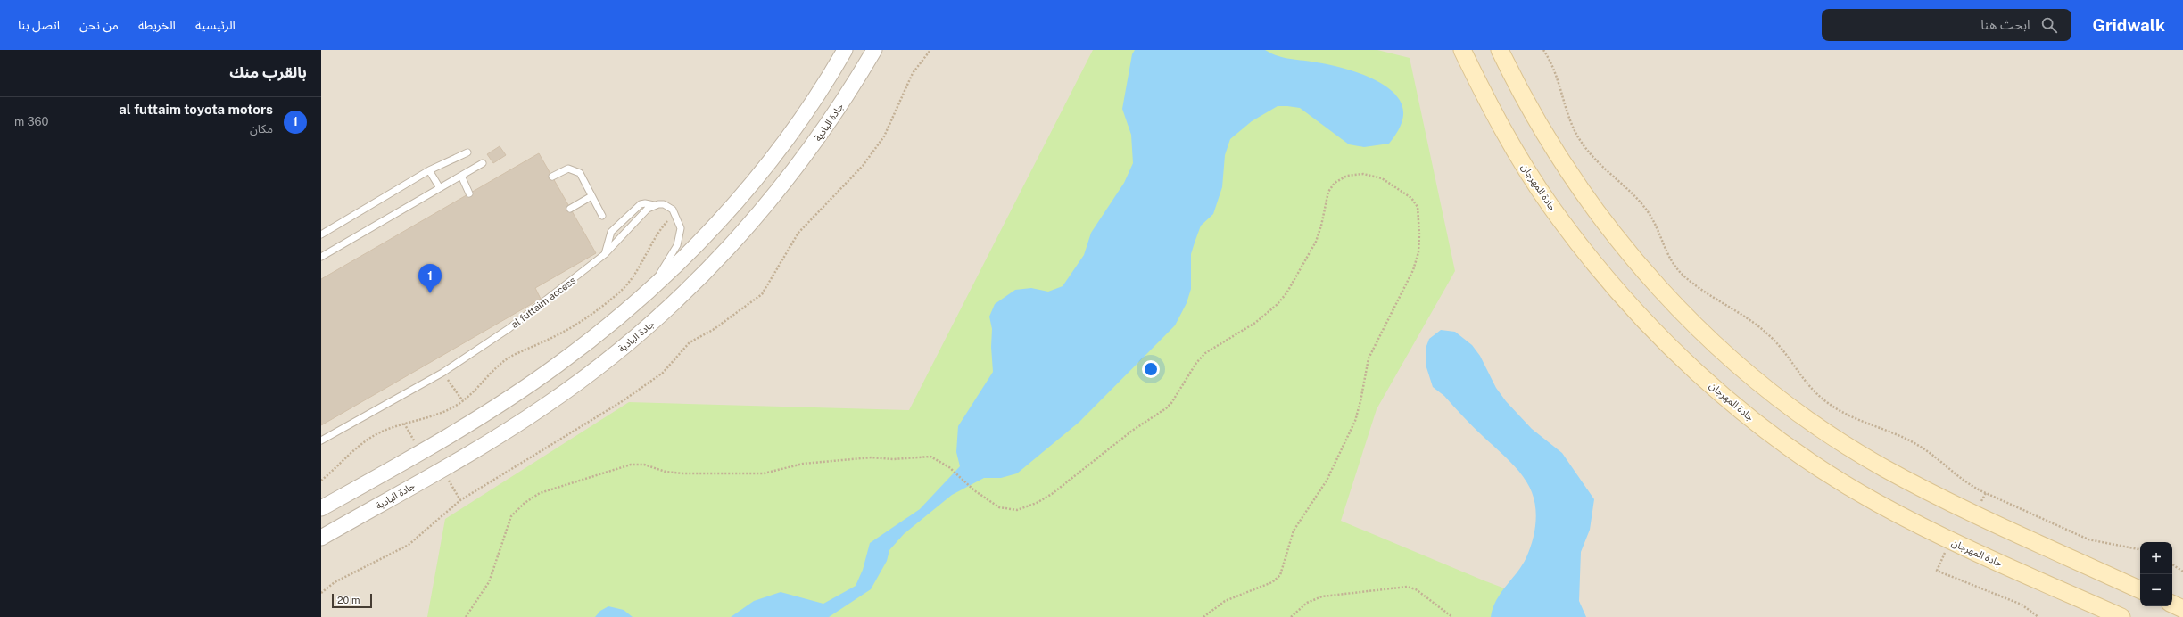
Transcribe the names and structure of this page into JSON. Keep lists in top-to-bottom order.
{
  "streets": {
    "main road": ["جادة المهرجان"],
    "street": ["جادة البادية"],
    "lane": ["al futtaim access"]
  },
  "scale_bar": "20 m",
  "page": {
    "header": "Gridwalk",
    "search": "ابحث هنا",
    "nav": [
      "الرئيسية",
      "الخريطة",
      "من نحن",
      "اتصل بنا"
    ],
    "heading": "بالقرب منك",
    "list": [
      {
        "mark": "1",
        "name": "al futtaim toyota motors",
        "note": "مكان",
        "value": "360 m"
      }
    ],
    "pins": "1",
    "map_buttons": ["+", "−"],
    "scale": "20 m"
  }
}
